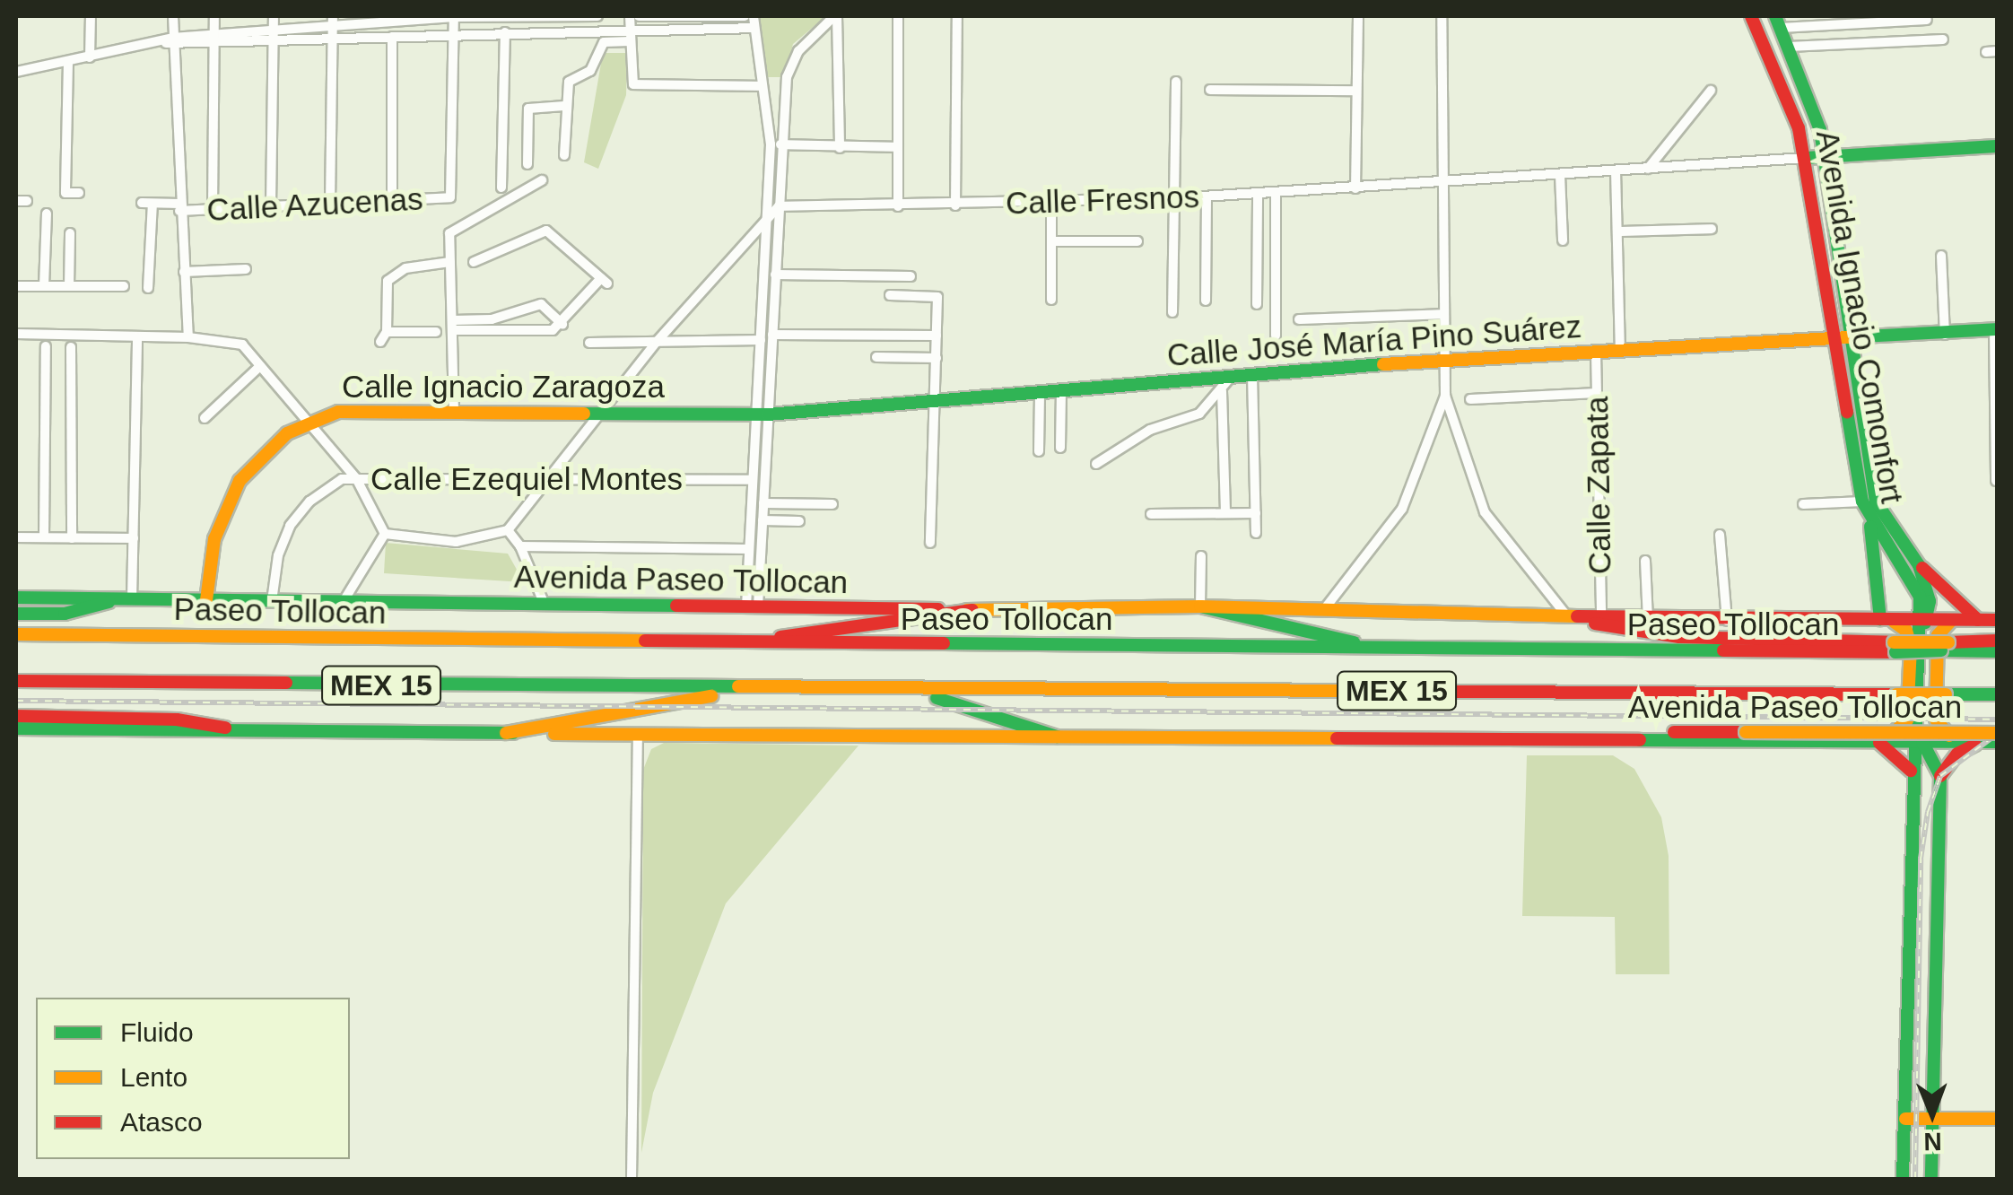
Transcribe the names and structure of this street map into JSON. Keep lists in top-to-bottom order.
{
  "streets": {
    "main road": [
      "Avenida Ignacio Comonfort",
      "Calle José María Pino Suárez",
      "Calle Ignacio Zaragoza",
      "Avenida Paseo Tollocan",
      "Paseo Tollocan",
      "MEX 15"
    ],
    "street": [
      "Calle Fresnos",
      "Calle Azucenas",
      "Calle Ezequiel Montes",
      "Calle Zapata"
    ]
  },
  "crossings": [
    ["Calle Fresnos", "Avenida Ignacio Comonfort"],
    ["Calle Fresnos", "Calle Zapata"],
    ["Avenida Ignacio Comonfort", "Calle José María Pino Suárez"],
    ["Avenida Ignacio Comonfort", "Avenida Paseo Tollocan"],
    ["Calle José María Pino Suárez", "Calle Ignacio Zaragoza"],
    ["Calle José María Pino Suárez", "Calle Zapata"],
    ["Calle Ignacio Zaragoza", "Avenida Paseo Tollocan"],
    ["Calle Ezequiel Montes", "Avenida Paseo Tollocan"],
    ["Calle Zapata", "Avenida Paseo Tollocan"],
    ["Avenida Paseo Tollocan", "Paseo Tollocan"]
  ],
  "legend": ["Fluido", "Lento", "Atasco"],
  "north": "bottom"
}
